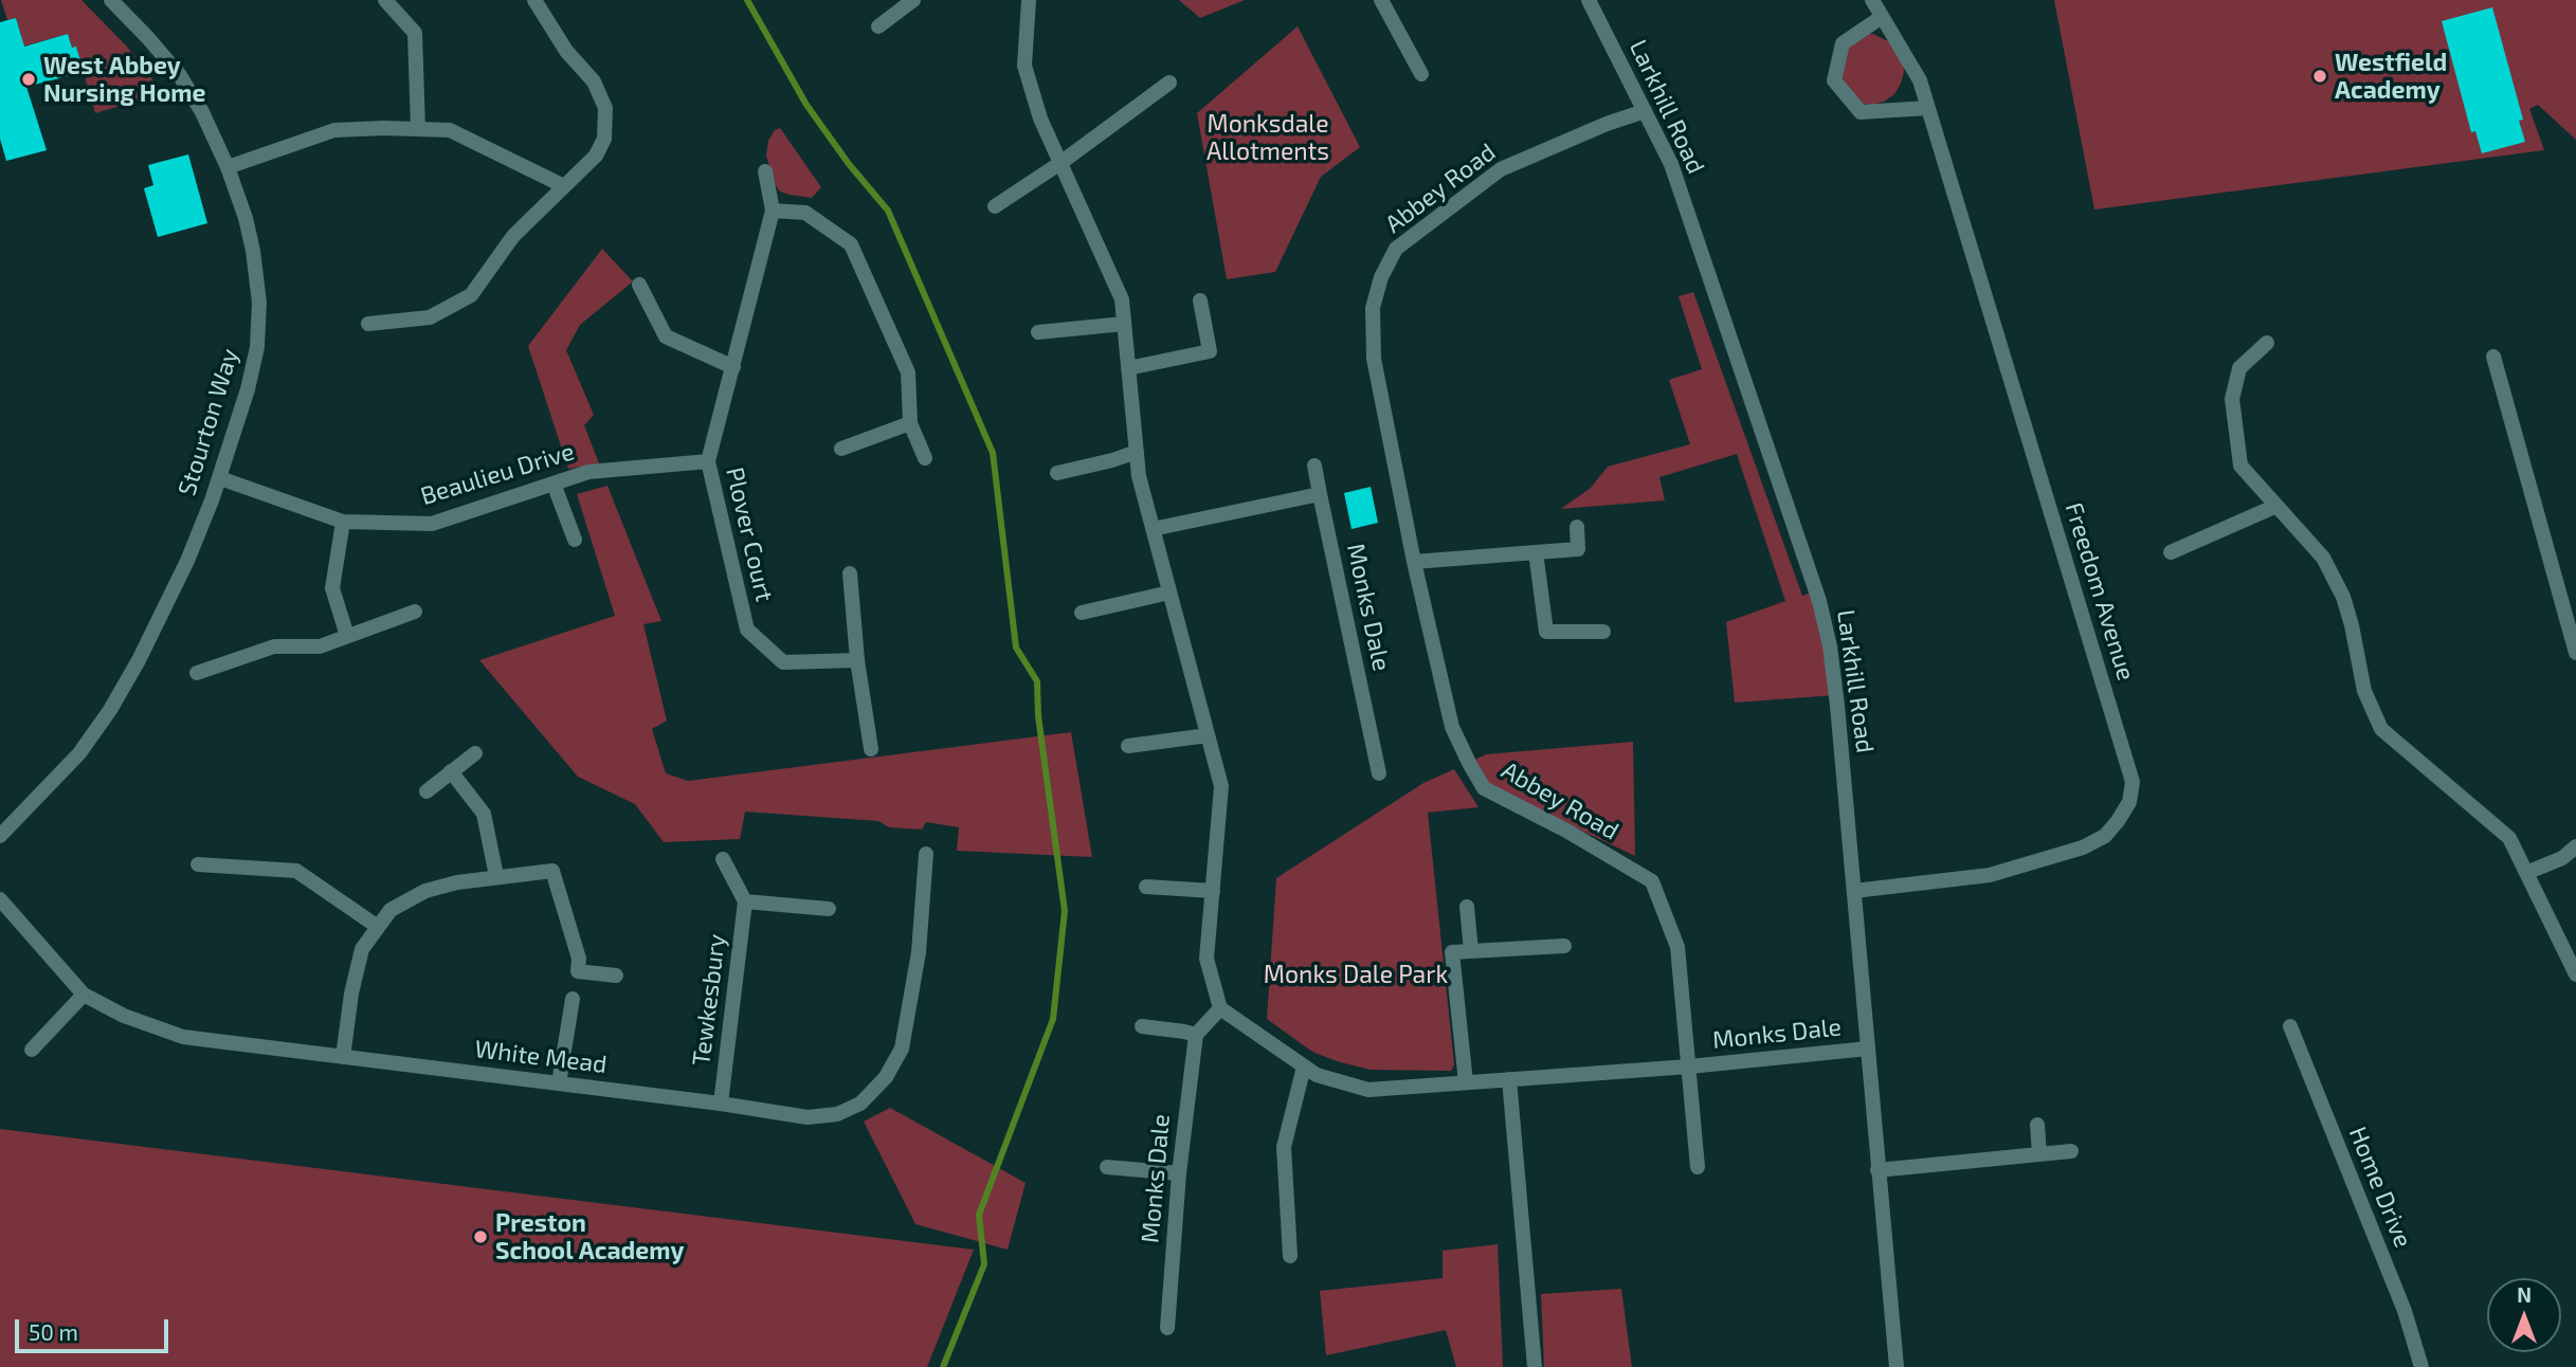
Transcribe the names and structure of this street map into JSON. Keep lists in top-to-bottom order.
{
  "streets": {
    "street": [
      "Larkhill Road",
      "Abbey Road",
      "Stourton Way",
      "Beaulieu Drive",
      "Plover Court",
      "Freedom Avenue",
      "Monks Dale",
      "Tewkesbury",
      "White Mead",
      "Home Drive"
    ]
  },
  "crossings": [
    ["Larkhill Road", "Abbey Road"],
    ["Larkhill Road", "Freedom Avenue"],
    ["Larkhill Road", "Monks Dale"],
    ["Abbey Road", "Monks Dale"],
    ["Stourton Way", "Beaulieu Drive"],
    ["Beaulieu Drive", "Plover Court"],
    ["Tewkesbury", "White Mead"]
  ],
  "parks": ["Monksdale Allotments", "Monks Dale Park"],
  "places": ["Westfield Academy", "West Abbey Nursing Home", "Preston School Academy"],
  "scale_bar": "50 m",
  "north": "top"
}
